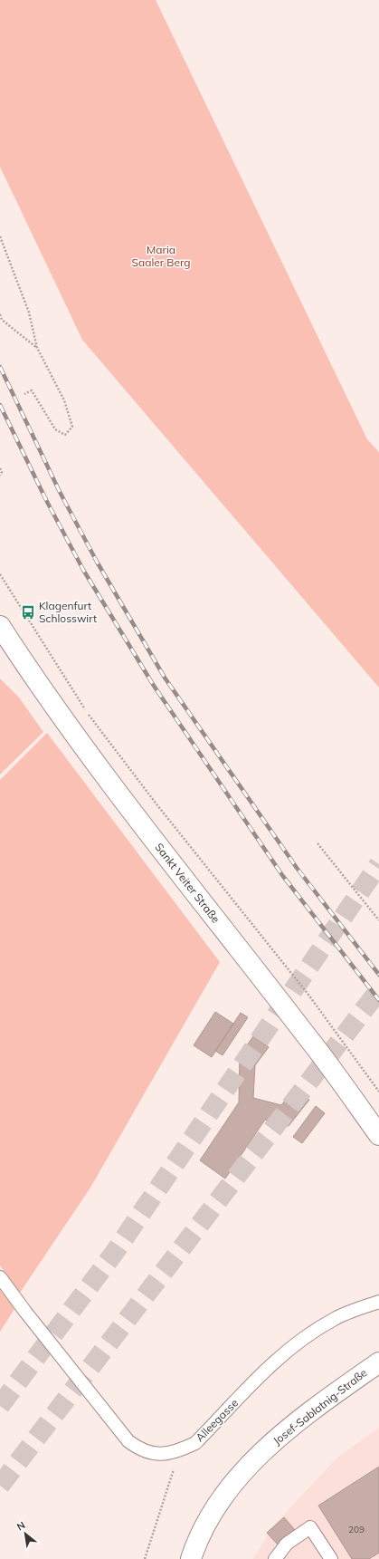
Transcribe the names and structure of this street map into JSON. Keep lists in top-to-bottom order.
{
  "streets": {
    "main road": ["Sankt Veiter Straße", "Josef-Sablatnig-Straße"],
    "lane": ["Alleegasse"]
  },
  "parks": ["Maria Saaler Berg"],
  "places": {
    "bus stop": ["Klagenfurt Schlosswirt"]
  },
  "house_numbers": ["209"],
  "north": "top left"
}
